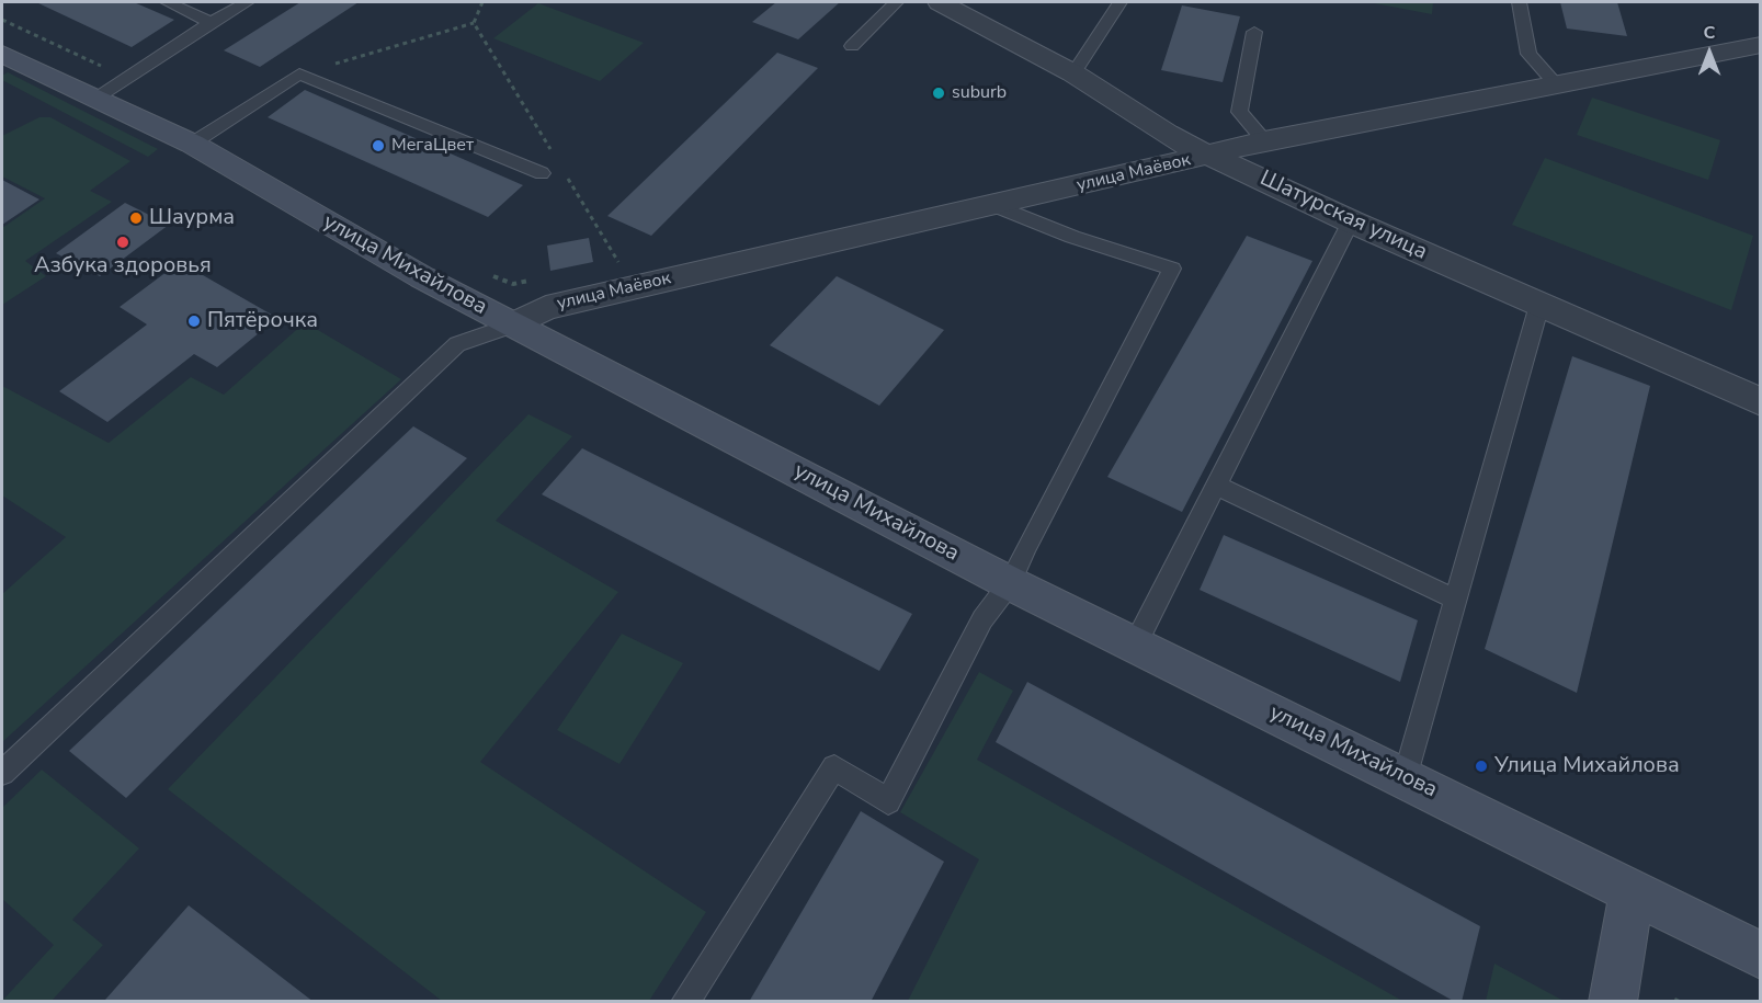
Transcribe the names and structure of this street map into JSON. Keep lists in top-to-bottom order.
{
  "streets": {
    "street": ["улица Маёвок", "Шатурская улица", "улица Михайлова"]
  },
  "crossings": [
    ["улица Маёвок", "Шатурская улица"],
    ["улица Маёвок", "улица Михайлова"]
  ],
  "places": [
    "suburb",
    "МегаЦвет",
    "Шаурма",
    "Азбука здоровья",
    "Пятёрочка",
    "Улица Михайлова"
  ],
  "north": "top"
}
